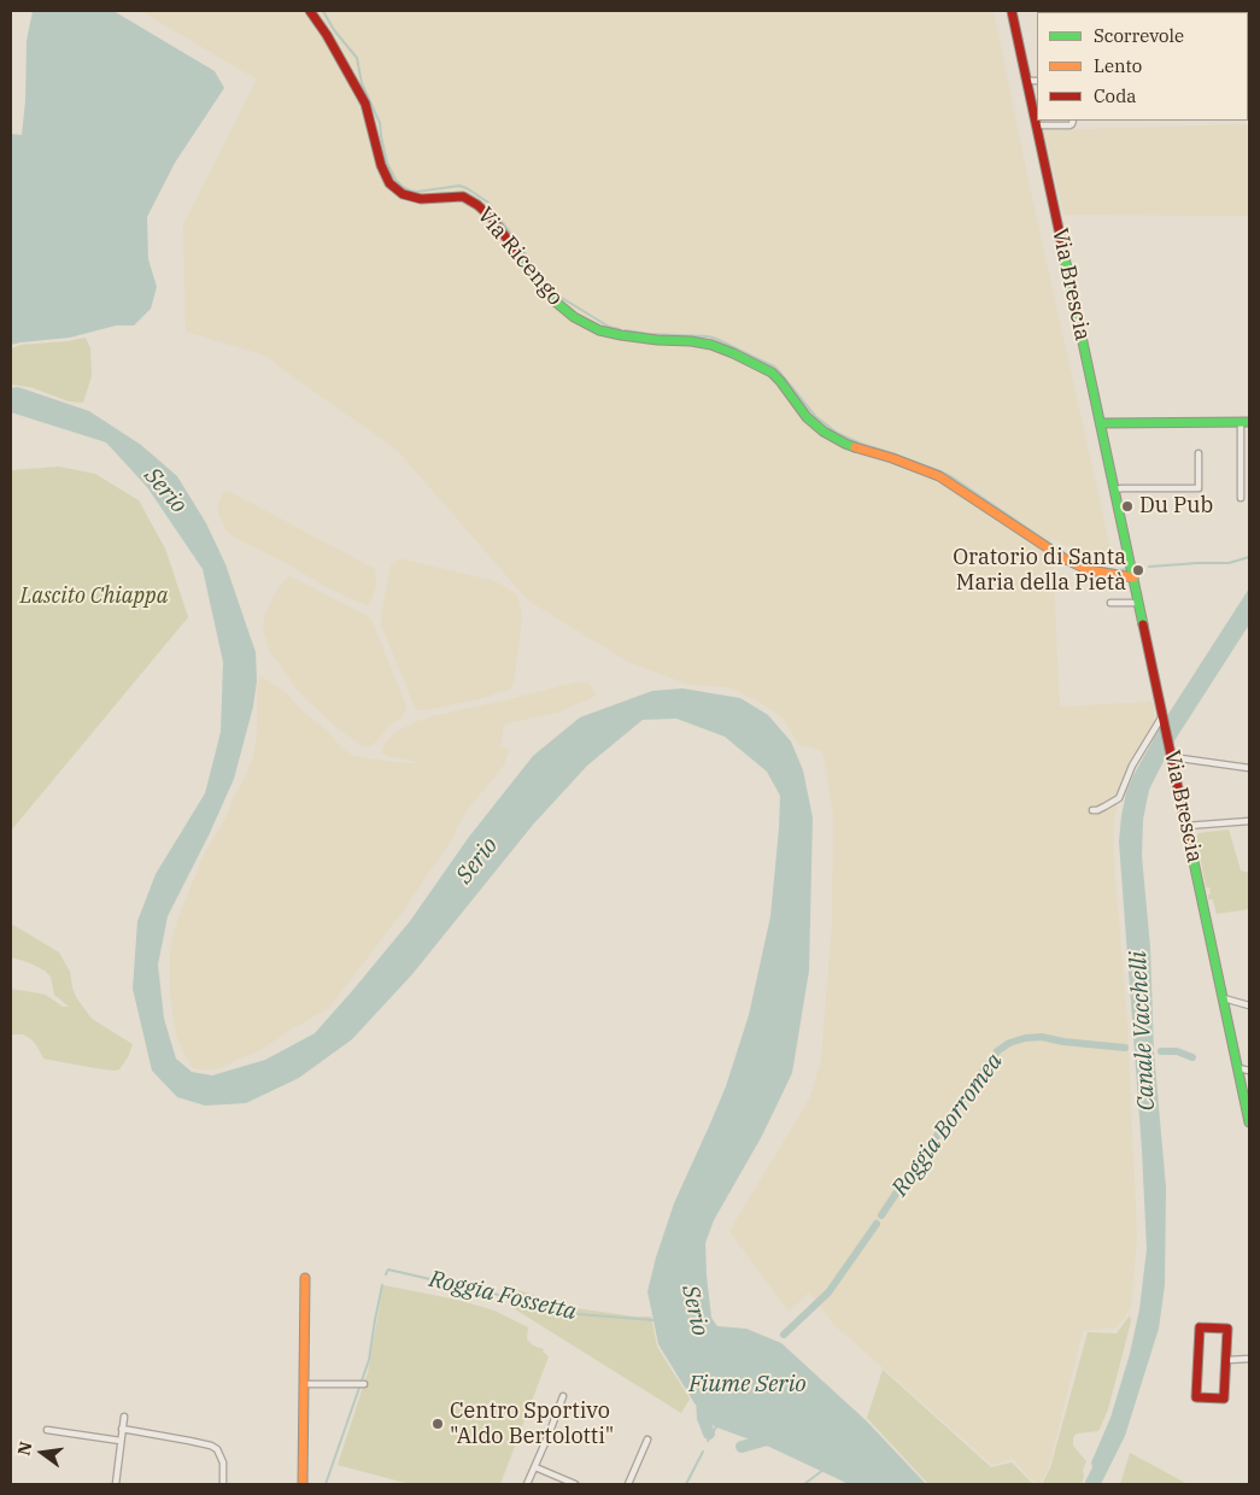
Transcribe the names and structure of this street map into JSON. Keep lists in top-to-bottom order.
{
  "streets": {
    "street": ["Via Ricengo", "Via Brescia"]
  },
  "crossings": [
    ["Via Ricengo", "Via Brescia"]
  ],
  "water": [
    "Serio",
    "Canale Vacchelli",
    "Roggia Borromea",
    "Roggia Fossetta",
    "Fiume Serio"
  ],
  "parks": ["Lascito Chiappa"],
  "places": ["Du Pub", "Oratorio di Santa Maria della Pietà", "Centro Sportivo \"Aldo Bertolotti\""],
  "legend": ["Scorrevole", "Lento", "Coda"],
  "north": "left"
}
